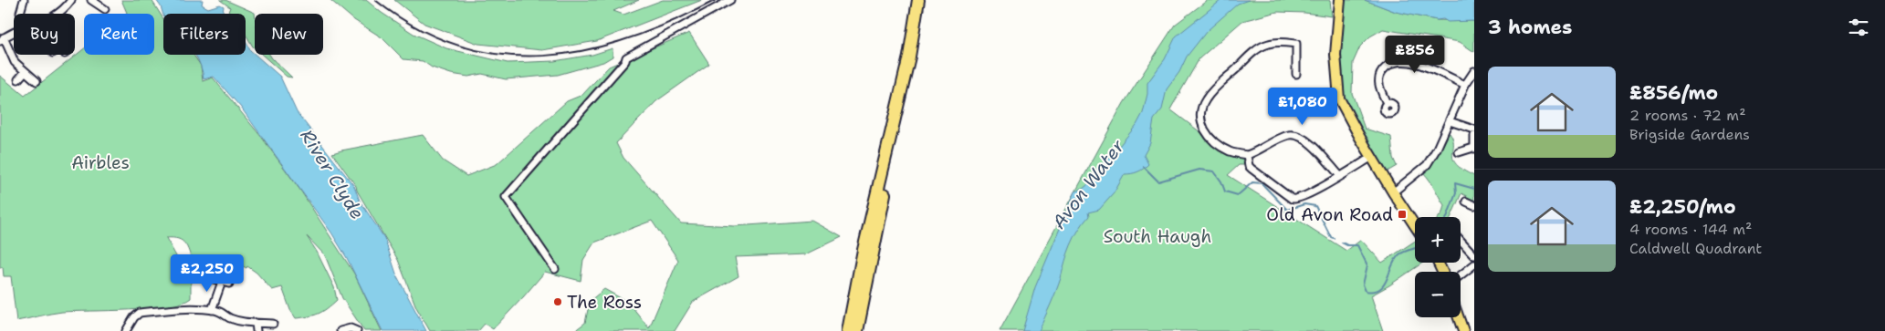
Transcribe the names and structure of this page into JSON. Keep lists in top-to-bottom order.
{
  "water": ["River Clyde", "Avon Water"],
  "parks": ["Airbles", "South Haugh"],
  "places": {
    "transit": ["Old Avon Road"],
    "other": ["The Ross"]
  },
  "page": {
    "heading": "3 homes",
    "chip": [
      "Buy",
      "Rent",
      "Filters",
      "New"
    ],
    "price": ["£856", "£1,080", "£2,250"],
    "list": [
      {
        "name": "£856/mo",
        "note": "2 rooms · 72 m² · Brigside Gardens"
      },
      {
        "name": "£2,250/mo",
        "note": "4 rooms · 144 m² · Caldwell Quadrant"
      }
    ],
    "map_buttons": ["+", "−"]
  }
}
